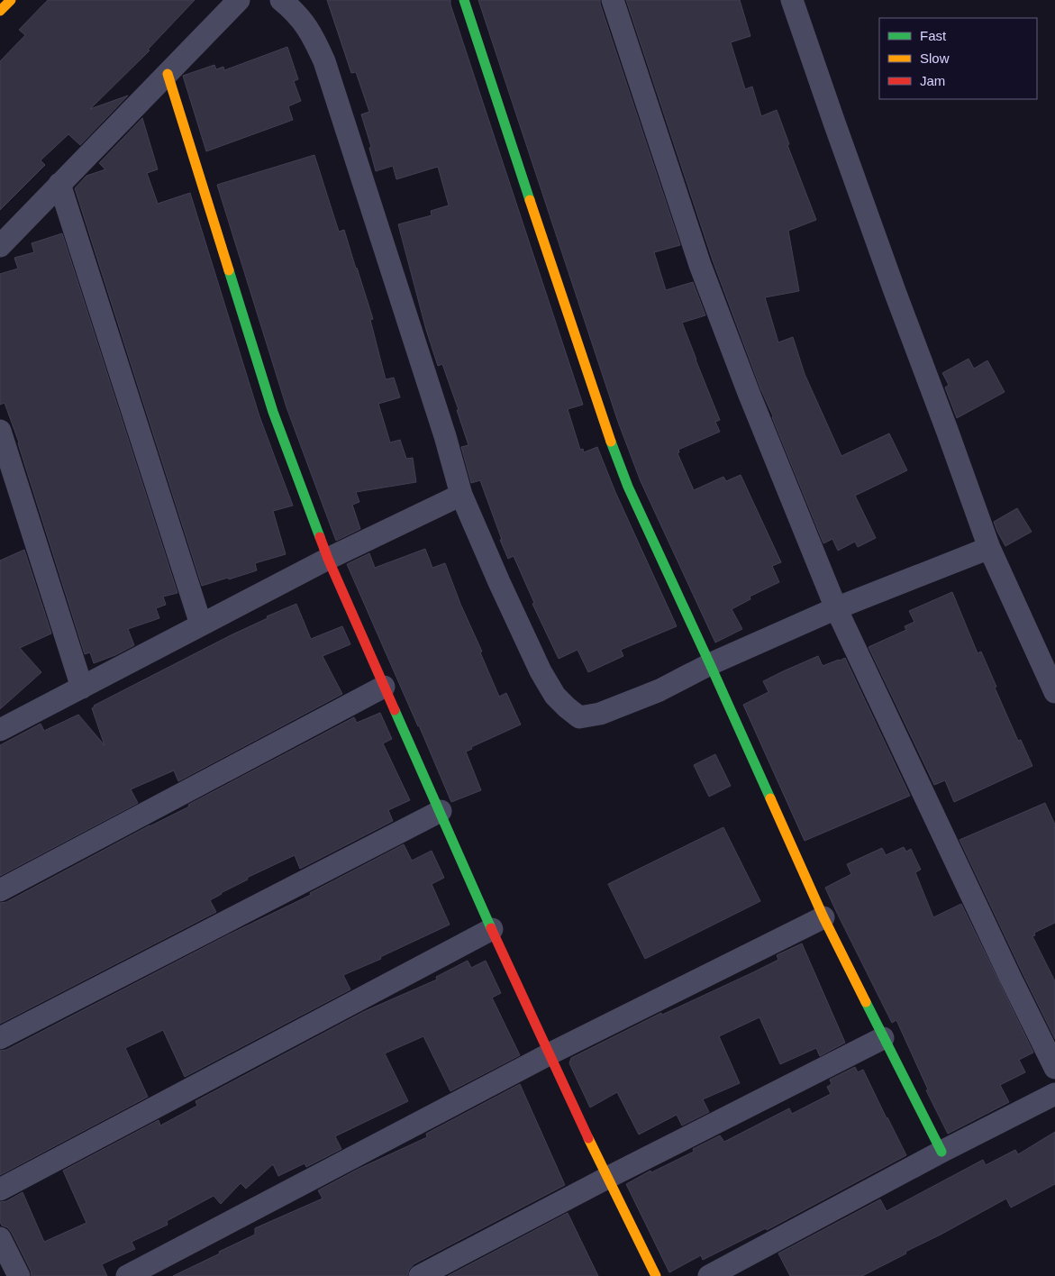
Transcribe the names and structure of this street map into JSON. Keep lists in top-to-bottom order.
{
  "legend": ["Fast", "Slow", "Jam"]
}
